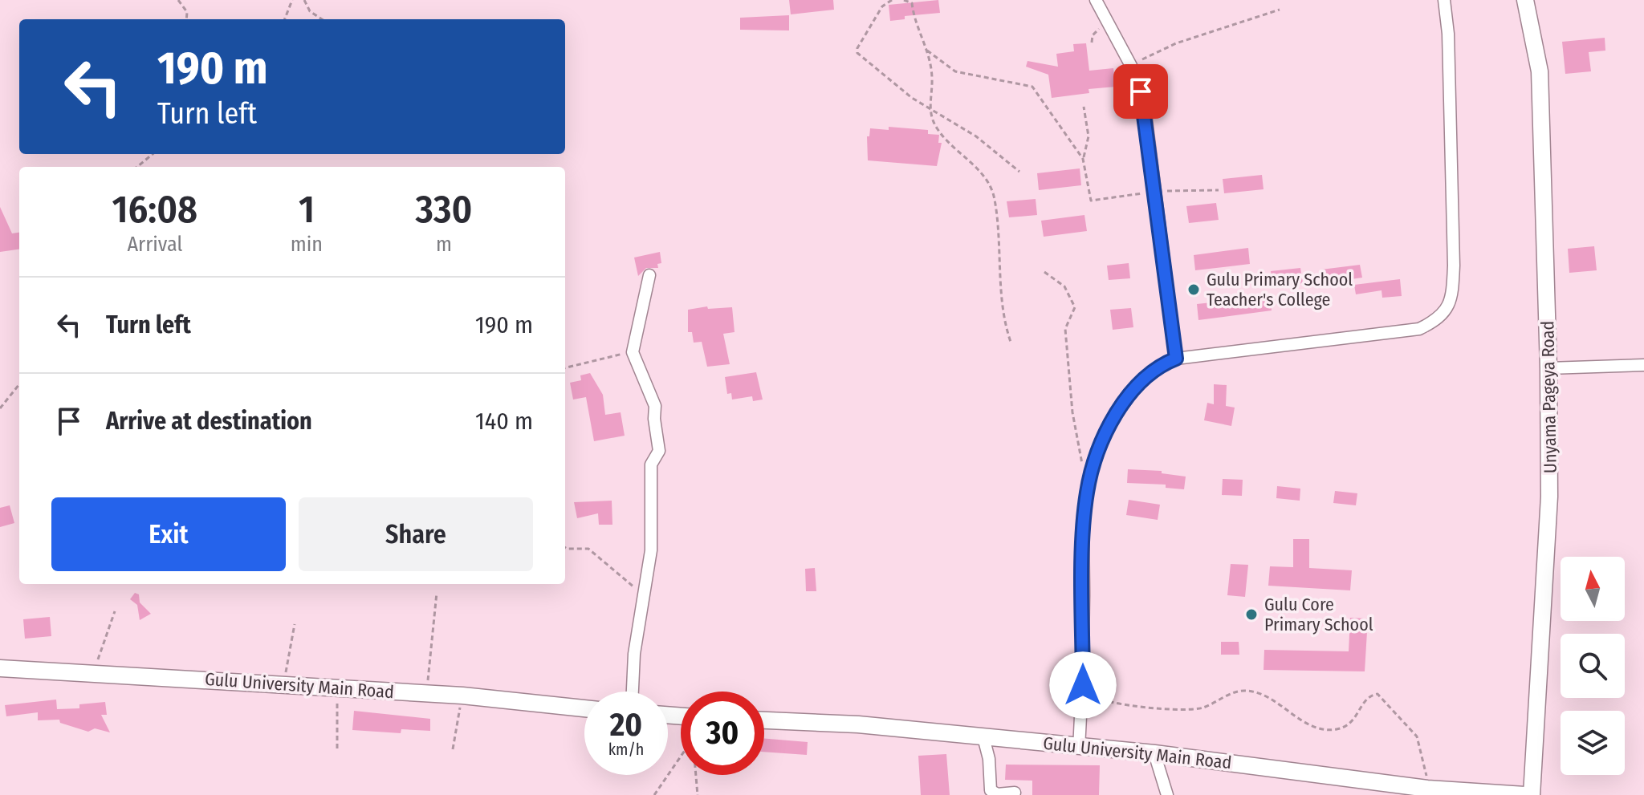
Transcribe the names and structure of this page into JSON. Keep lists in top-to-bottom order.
{
  "streets": {
    "street": ["Unyama Pageya Road", "Gulu University Main Road"]
  },
  "places": ["Gulu Primary School Teacher's College", "Gulu Core Primary School"],
  "north": "top",
  "page": {
    "turn": ["190 m", "Turn left"],
    "eta": [
      "16:08",
      "Arrival",
      "1",
      "min",
      "330",
      "m"
    ],
    "list": [
      {
        "name": "Turn left",
        "value": "190 m"
      },
      {
        "name": "Arrive at destination",
        "value": "140 m"
      }
    ],
    "buttons": ["Exit", "Share"],
    "speed": "20 km/h",
    "limit": "30"
  }
}
